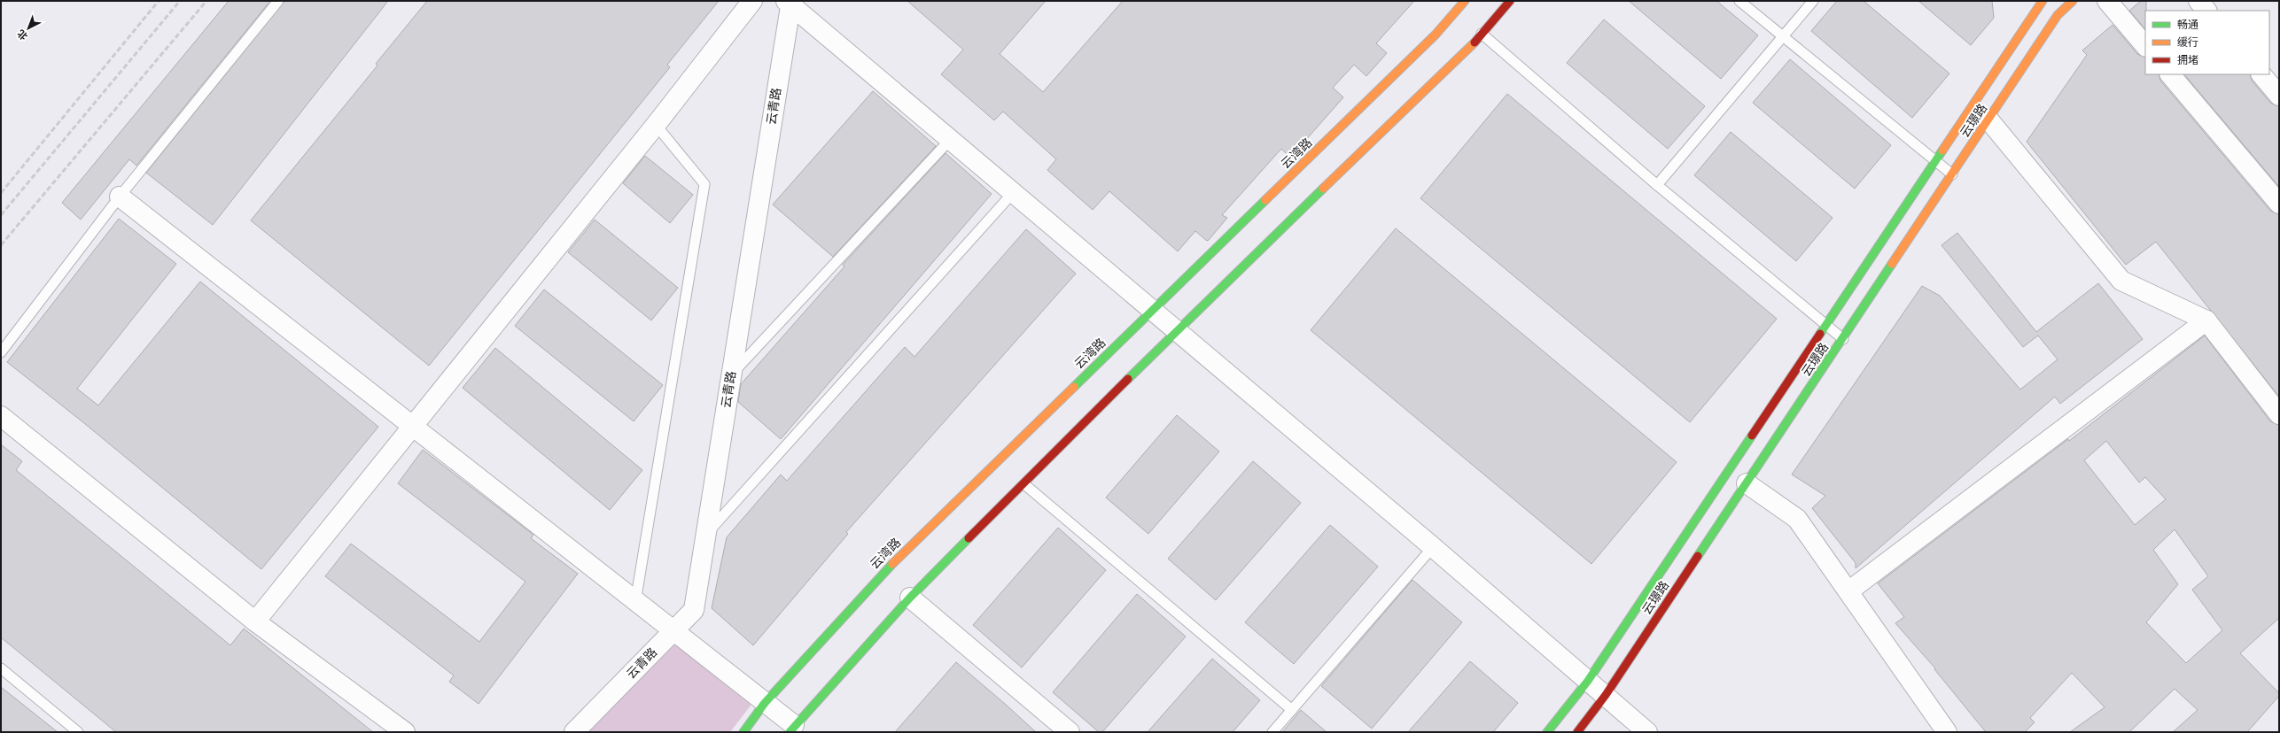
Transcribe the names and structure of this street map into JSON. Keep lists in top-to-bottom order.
{
  "streets": {
    "main road": ["云璟路", "云湾路"],
    "street": ["云青路"]
  },
  "legend": ["畅通", "缓行", "拥堵"],
  "north": "bottom left"
}
